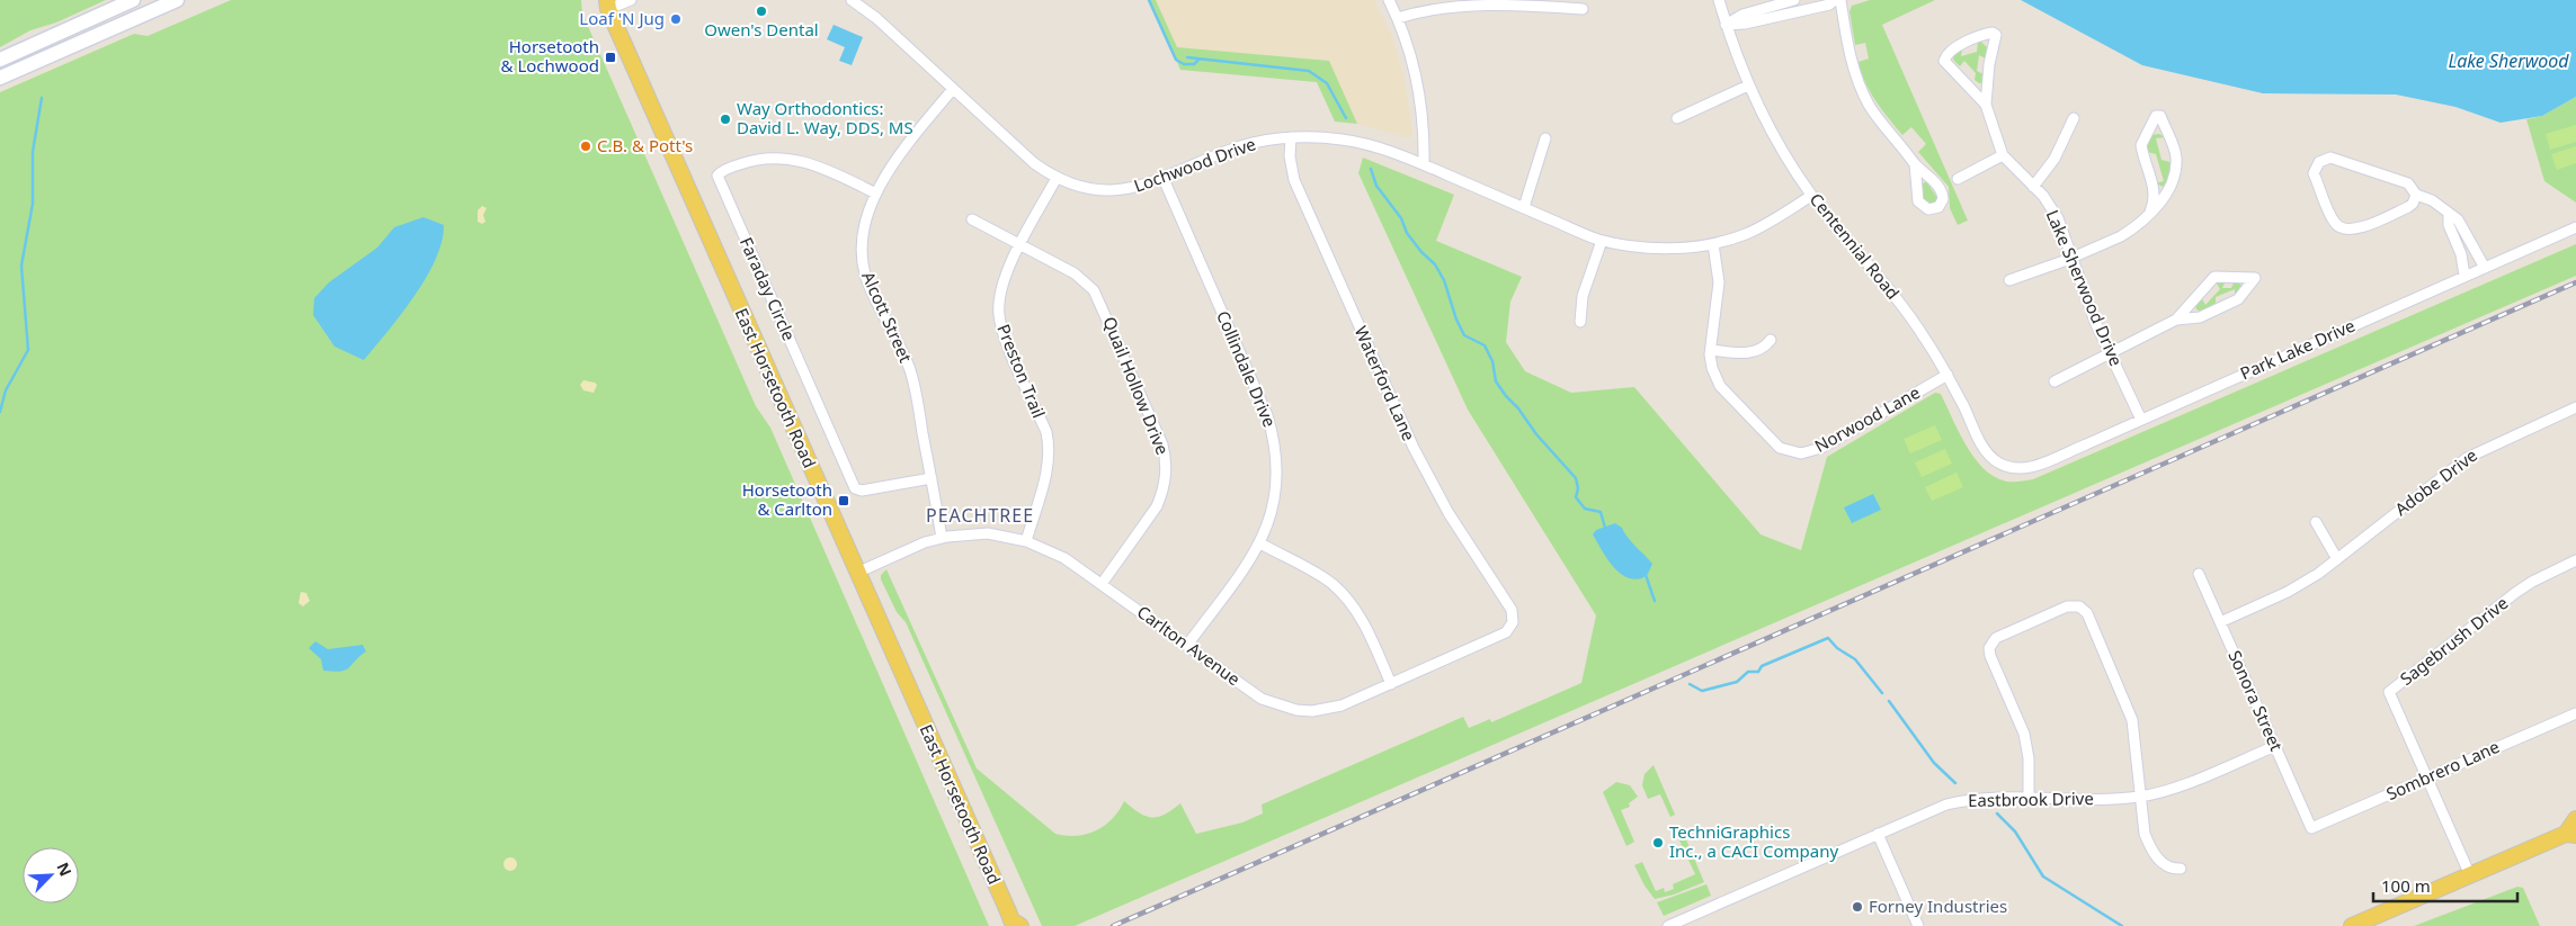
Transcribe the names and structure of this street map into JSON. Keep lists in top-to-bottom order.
{
  "streets": {
    "main road": ["East Horsetooth Road"],
    "street": [
      "Lochwood Drive",
      "Centennial Road",
      "Lake Sherwood Drive",
      "Faraday Circle",
      "Alcott Street",
      "Park Lake Drive",
      "Collindale Drive",
      "Preston Trail",
      "Waterford Lane",
      "Quail Hollow Drive",
      "Norwood Lane",
      "Adobe Drive",
      "Sagebrush Drive",
      "Carlton Avenue",
      "Sonora Street",
      "Sombrero Lane",
      "Eastbrook Drive"
    ]
  },
  "crossings": [
    ["Lochwood Drive", "Centennial Road"],
    ["Lochwood Drive", "Alcott Street"],
    ["Lochwood Drive", "Collindale Drive"],
    ["Lochwood Drive", "Preston Trail"],
    ["Lochwood Drive", "Waterford Lane"],
    ["Lochwood Drive", "Norwood Lane"],
    ["Centennial Road", "Park Lake Drive"],
    ["Centennial Road", "Norwood Lane"],
    ["Lake Sherwood Drive", "Park Lake Drive"],
    ["Faraday Circle", "Alcott Street"],
    ["Alcott Street", "Carlton Avenue"],
    ["Collindale Drive", "Carlton Avenue"],
    ["Preston Trail", "Quail Hollow Drive"],
    ["Preston Trail", "Carlton Avenue"],
    ["Waterford Lane", "Carlton Avenue"],
    ["Quail Hollow Drive", "Carlton Avenue"],
    ["East Horsetooth Road", "Carlton Avenue"],
    ["Adobe Drive", "Sonora Street"],
    ["Sagebrush Drive", "Sombrero Lane"],
    ["Sonora Street", "Sombrero Lane"],
    ["Sonora Street", "Eastbrook Drive"]
  ],
  "districts": ["PEACHTREE"],
  "water": ["Lake Sherwood"],
  "places": {
    "other": [
      "Owen's Dental",
      "Loaf 'N Jug",
      "Way Orthodontics: David L. Way, DDS, MS",
      "C.B. & Pott's",
      "TechniGraphics Inc., a CACI Company",
      "Forney Industries"
    ],
    "transit": ["Horsetooth & Lochwood", "Horsetooth & Carlton"]
  },
  "scale_bar": "100 m",
  "north": "top right"
}
